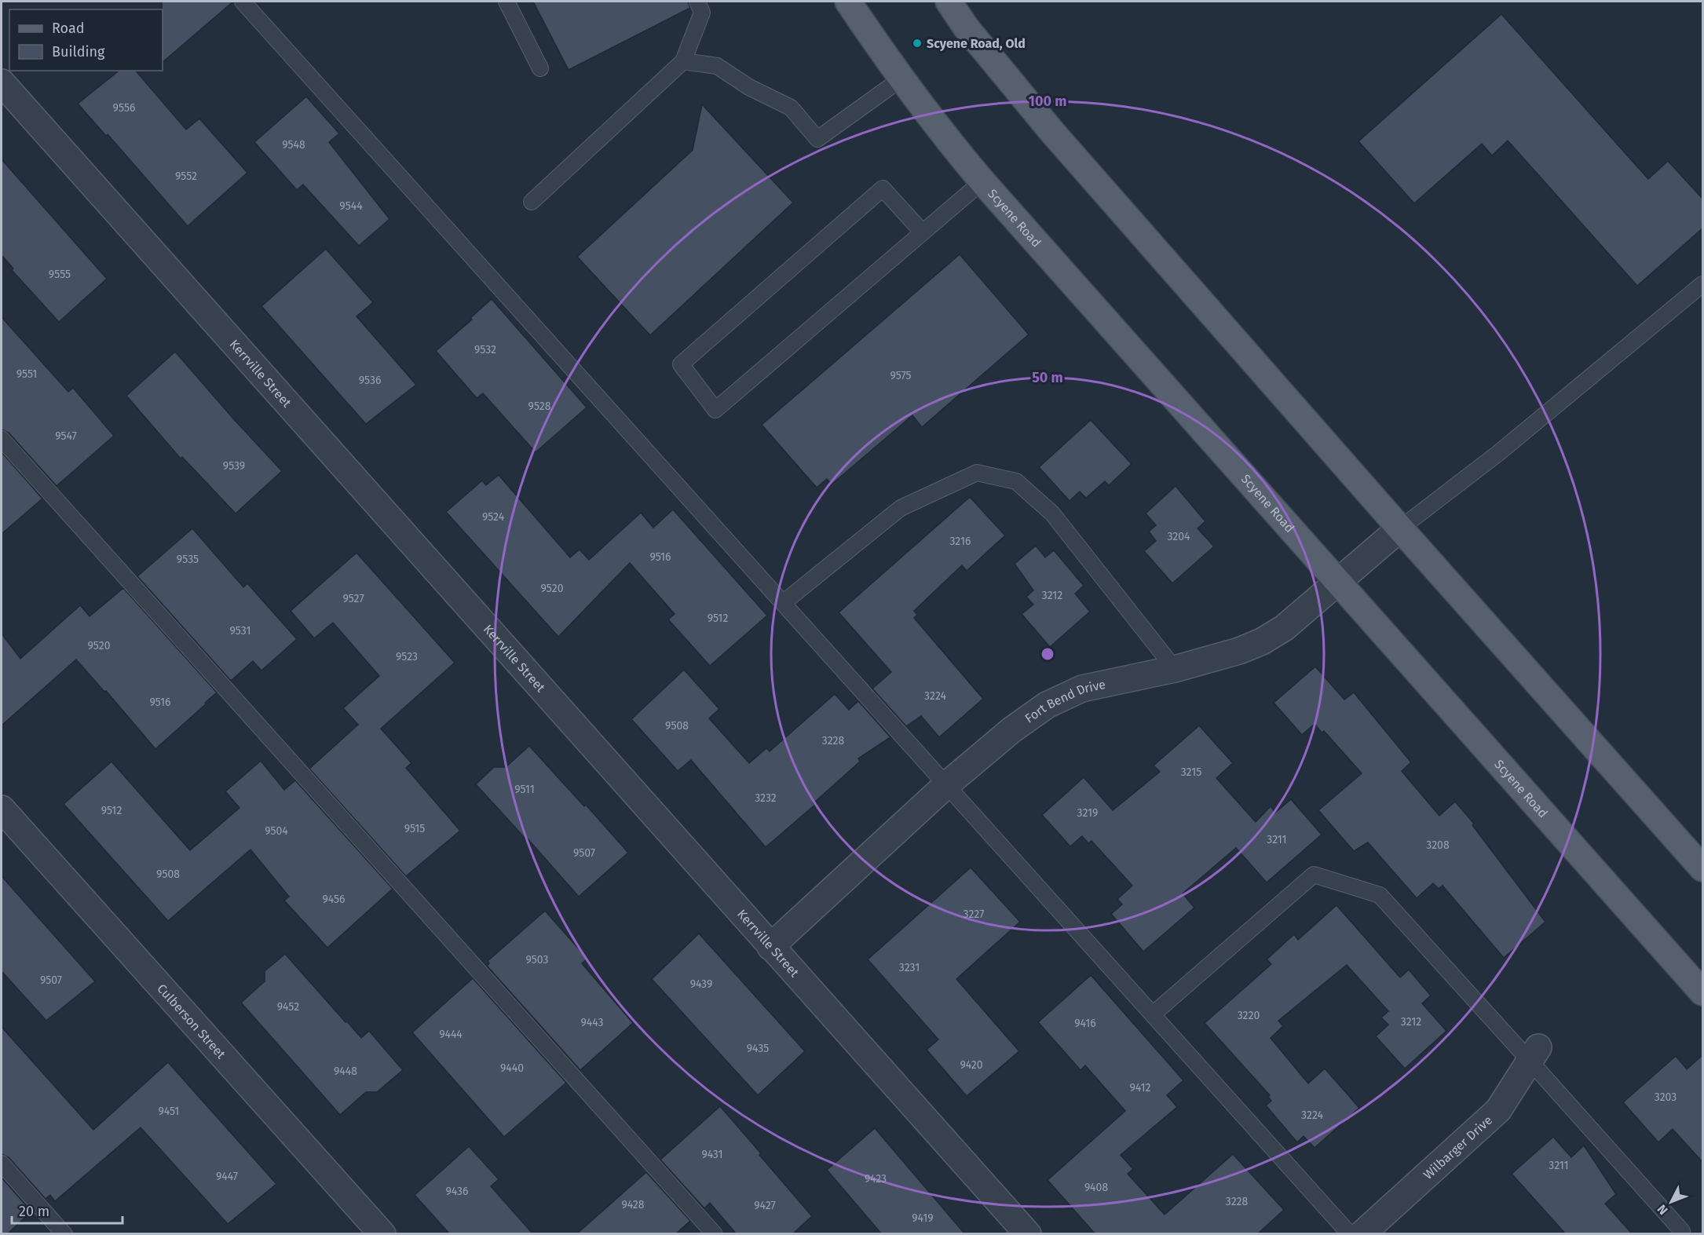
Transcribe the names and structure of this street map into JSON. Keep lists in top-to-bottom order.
{
  "streets": {
    "main road": ["Scyene Road"],
    "street": [
      "Kerrville Street",
      "Fort Bend Drive",
      "Culberson Street",
      "Wilbarger Drive"
    ]
  },
  "crossings": [
    ["Scyene Road", "Fort Bend Drive"],
    ["Kerrville Street", "Fort Bend Drive"]
  ],
  "places": ["Scyene Road, Old"],
  "house_numbers": [
    "9556",
    "9548",
    "9552",
    "9544",
    "9555",
    "9532",
    "9551",
    "9575",
    "9536",
    "9528",
    "9547",
    "9539",
    "9524",
    "3204",
    "3216",
    "9516",
    "9535",
    "9520",
    "3212",
    "9527",
    "9512",
    "9531",
    "9520",
    "9523",
    "3224",
    "9516",
    "9508",
    "3228",
    "3215",
    "9511",
    "3232",
    "9512",
    "3219",
    "9515",
    "9504",
    "3211",
    "3208",
    "9507",
    "9508",
    "9456",
    "3227",
    "9503",
    "3231",
    "9507",
    "9439",
    "9452",
    "3220",
    "3212",
    "9443",
    "9416",
    "9444",
    "9435",
    "9420",
    "9440",
    "9448",
    "9412",
    "3203",
    "9451",
    "3224",
    "9431",
    "3211",
    "9447",
    "9423",
    "9408",
    "9436",
    "3228",
    "9428",
    "9427",
    "9419"
  ],
  "legend": ["Road", "Building"],
  "scale_bar": "20 m",
  "north": "bottom left",
  "rings": ["100 m", "50 m"]
}
